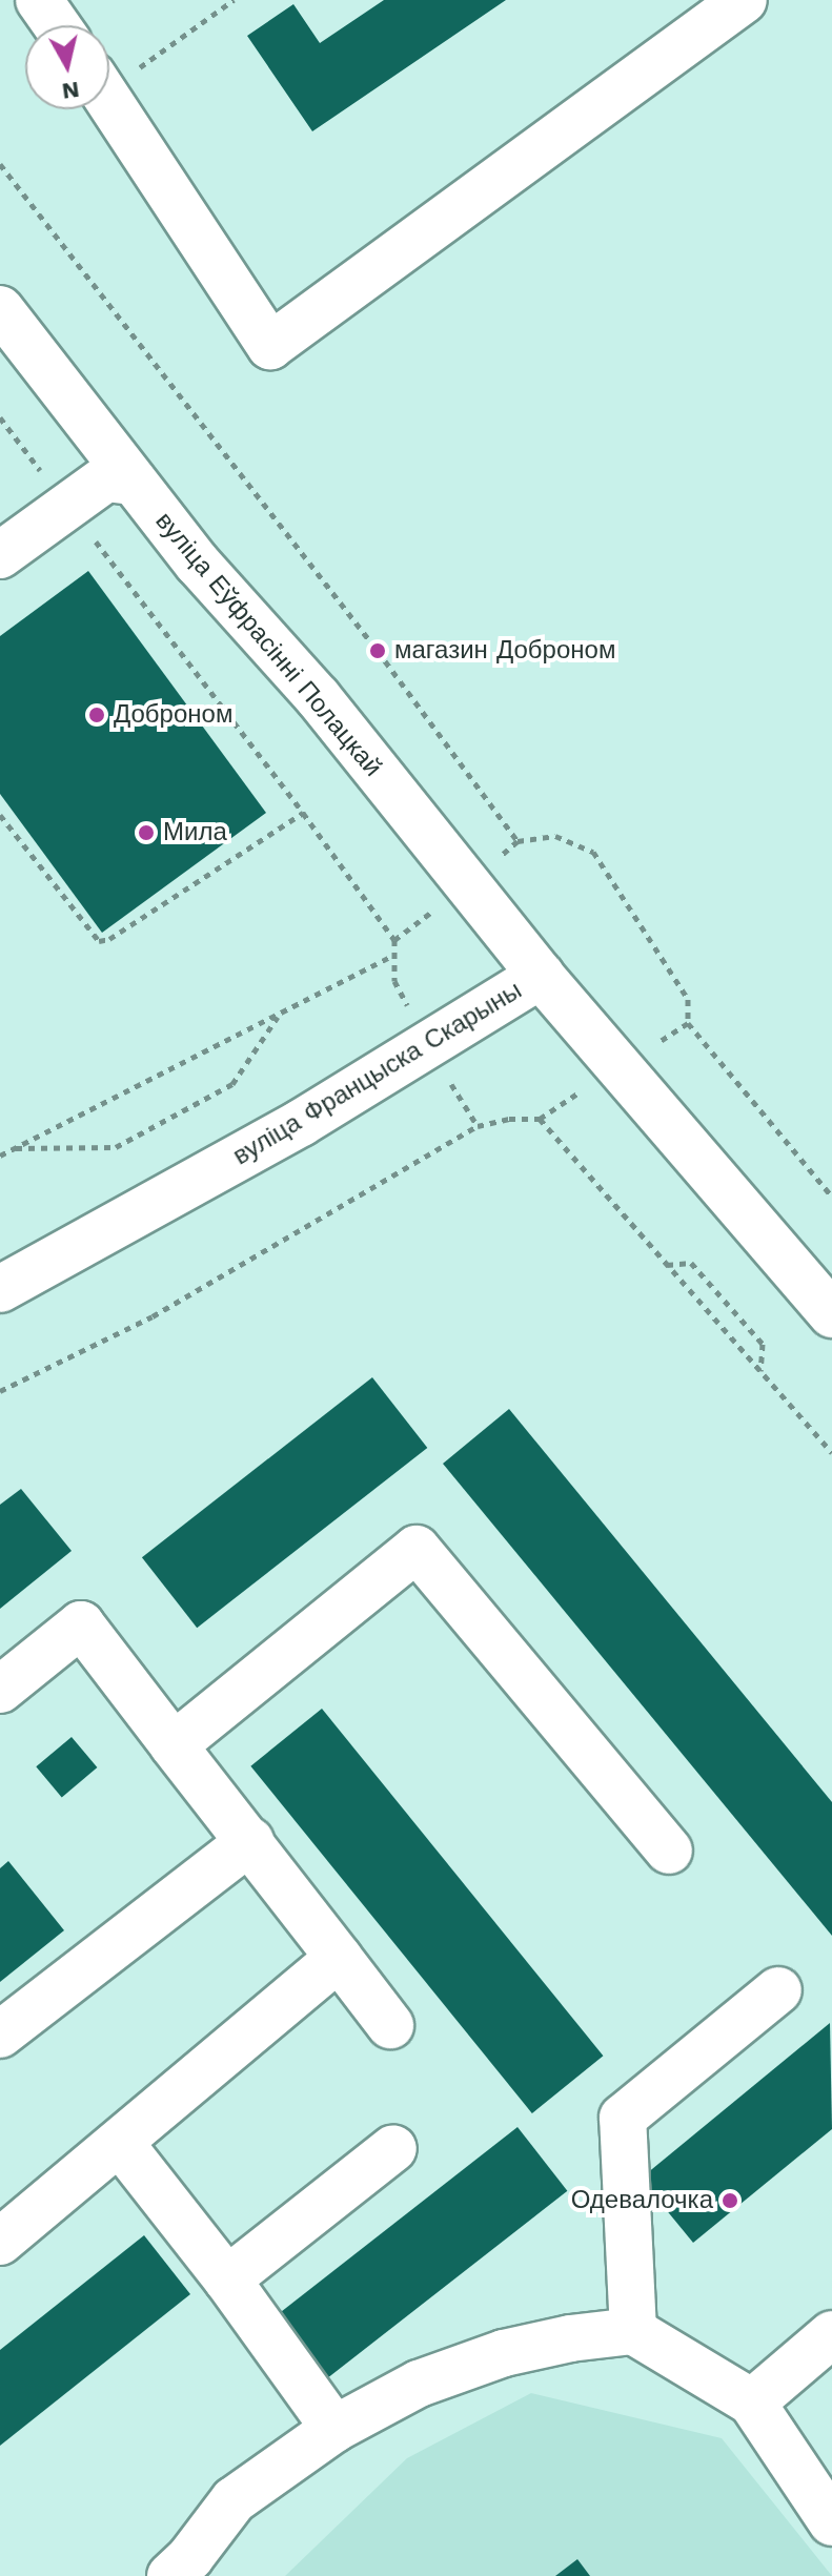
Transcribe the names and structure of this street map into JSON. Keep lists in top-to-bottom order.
{
  "streets": {
    "street": ["вуліца Еўфрасінні Полацкай", "вуліца Францыска Скарыны"]
  },
  "crossings": [
    ["вуліца Еўфрасінні Полацкай", "вуліца Францыска Скарыны"]
  ],
  "places": [
    "магазин Доброном",
    "Доброном",
    "Мила",
    "Одевалочка"
  ],
  "north": "bottom"
}
